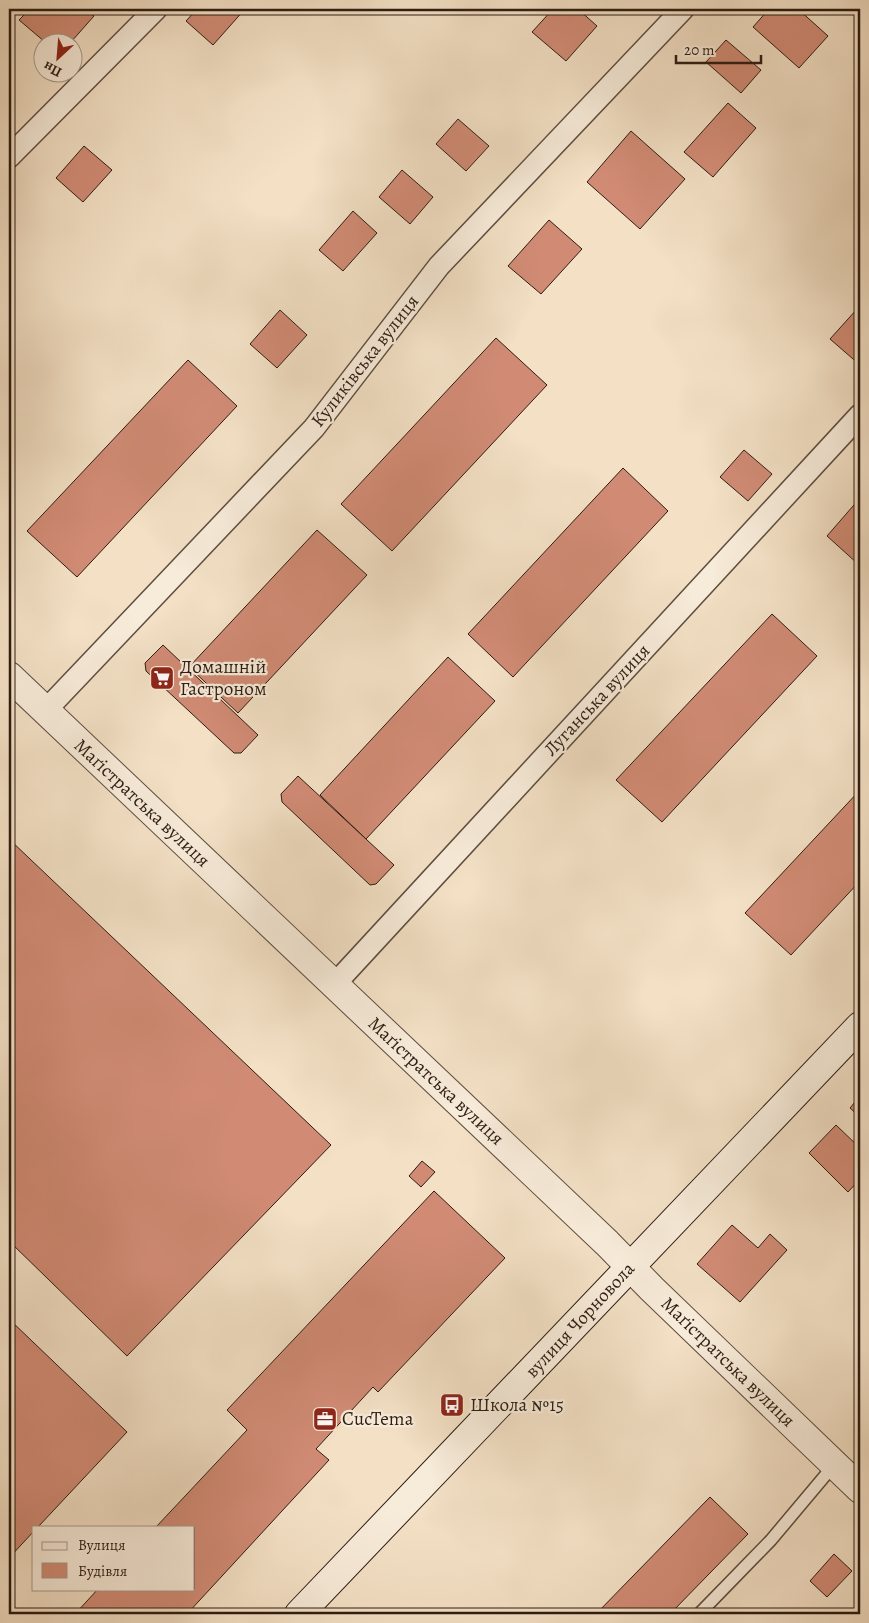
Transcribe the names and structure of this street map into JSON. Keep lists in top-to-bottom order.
{
  "streets": {
    "street": [
      "Куликівська вулиця",
      "Луганська вулиця",
      "Маґістратська вулиця",
      "вулиця Чорновола"
    ]
  },
  "crossings": [
    ["Куликівська вулиця", "Маґістратська вулиця"],
    ["Луганська вулиця", "Маґістратська вулиця"],
    ["Маґістратська вулиця", "вулиця Чорновола"]
  ],
  "places": {
    "supermarket": ["Домашній Гастроном"],
    "bus stop": ["Школа №15"],
    "office": ["CucTema"]
  },
  "legend": ["Вулиця", "Будівля"],
  "scale_bar": "20 m",
  "north": "bottom left"
}
